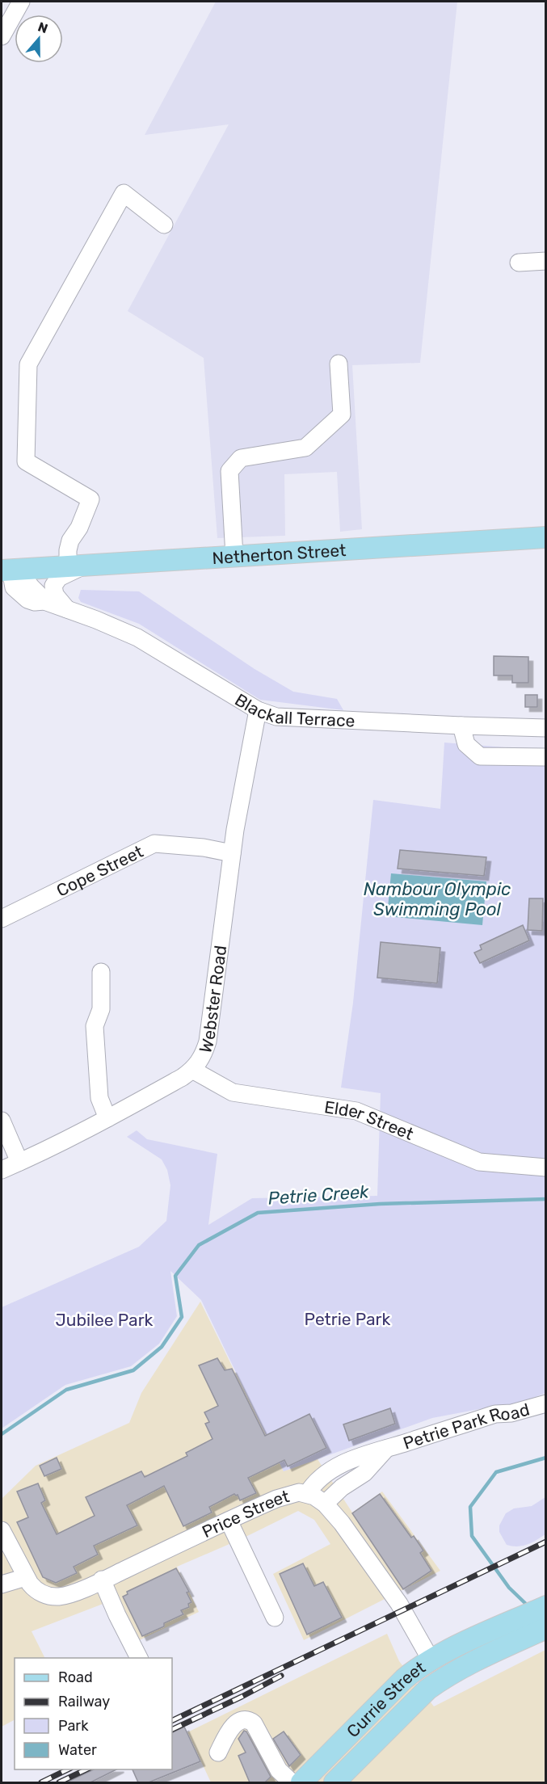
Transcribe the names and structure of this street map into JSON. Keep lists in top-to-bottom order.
{
  "streets": {
    "main road": ["Netherton Street", "Currie Street"],
    "street": [
      "Blackall Terrace",
      "Cope Street",
      "Webster Road",
      "Elder Street",
      "Petrie Park Road",
      "Price Street"
    ]
  },
  "crossings": [
    ["Netherton Street", "Blackall Terrace"],
    ["Blackall Terrace", "Webster Road"],
    ["Cope Street", "Webster Road"],
    ["Webster Road", "Elder Street"],
    ["Petrie Park Road", "Price Street"],
    ["Price Street", "Currie Street"]
  ],
  "water": ["Nambour Olympic Swimming Pool", "Petrie Creek"],
  "parks": ["Petrie Park", "Jubilee Park"],
  "legend": [
    "Road",
    "Railway",
    "Park",
    "Water"
  ],
  "north": "top"
}
